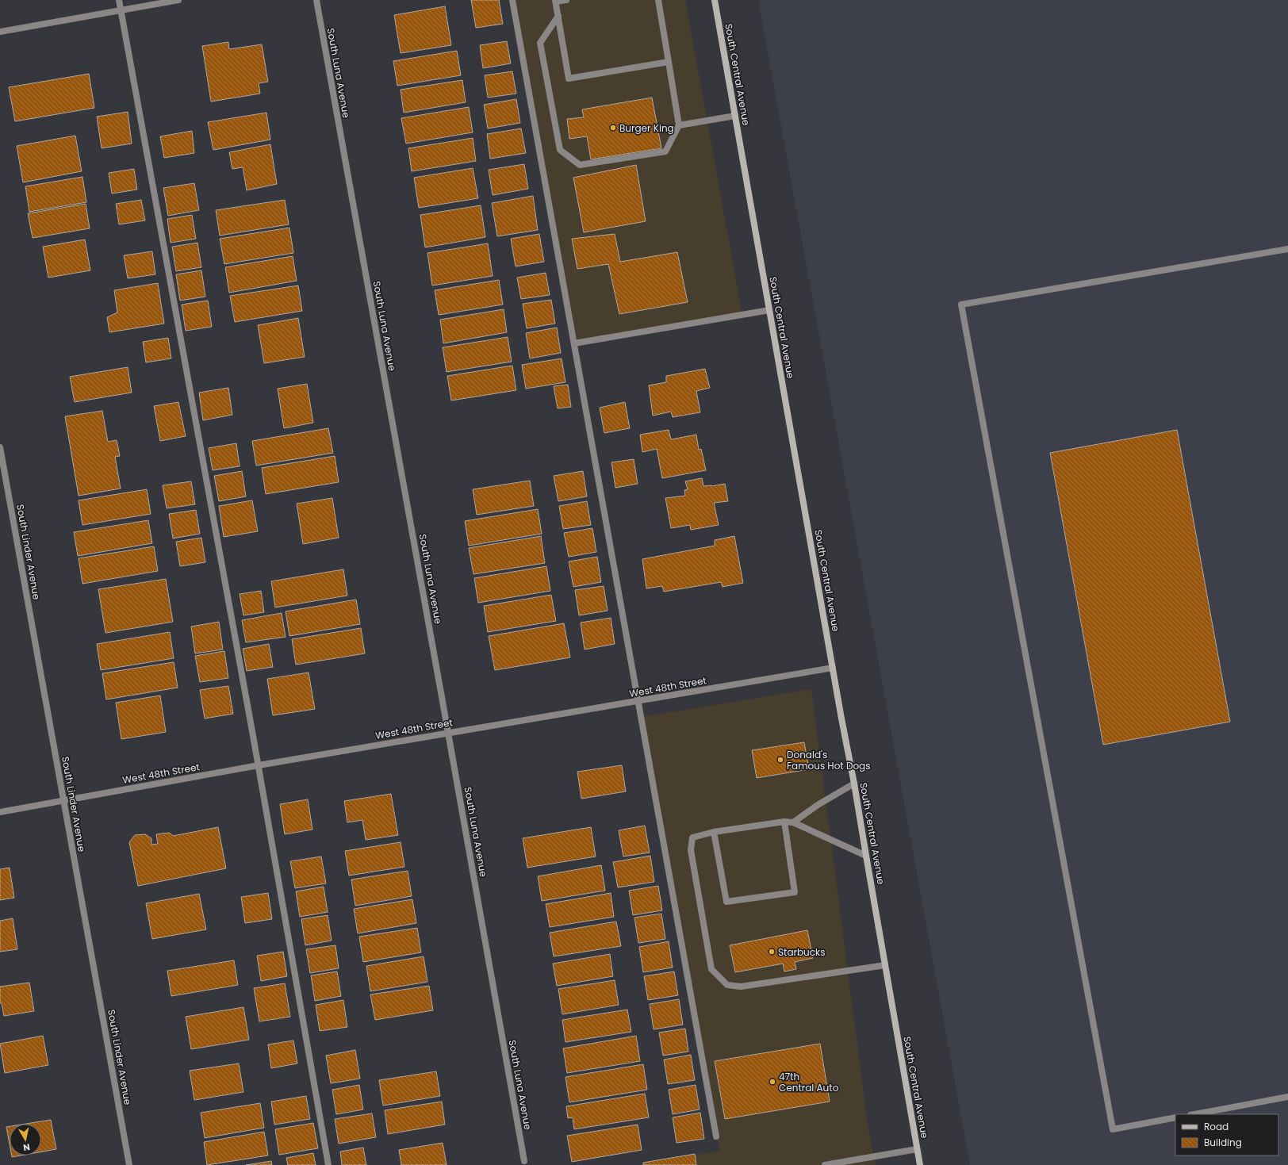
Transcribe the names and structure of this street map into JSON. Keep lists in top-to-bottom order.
{
  "streets": {
    "main road": ["South Central Avenue"],
    "street": ["South Luna Avenue", "South Linder Avenue", "West 48th Street"]
  },
  "crossings": [
    ["South Luna Avenue", "West 48th Street"],
    ["South Central Avenue", "West 48th Street"],
    ["South Linder Avenue", "West 48th Street"]
  ],
  "places": [
    "Burger King",
    "Donald's Famous Hot Dogs",
    "Starbucks",
    "47th Central Auto"
  ],
  "legend": ["Road", "Building"],
  "north": "bottom"
}
